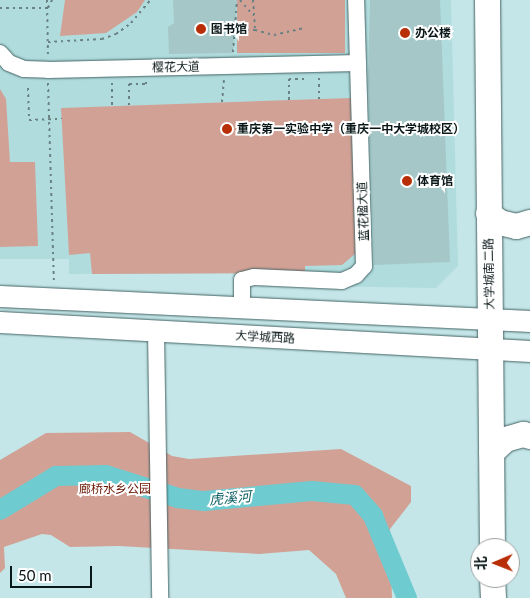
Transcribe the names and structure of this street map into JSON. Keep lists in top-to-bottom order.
{
  "streets": {
    "highway": ["大学城南二路"],
    "main road": ["大学城西路"],
    "street": ["樱花大道", "蓝花楹大道"]
  },
  "crossings": [
    ["樱花大道", "蓝花楹大道"],
    ["大学城南二路", "大学城西路"]
  ],
  "water": ["虎溪河"],
  "parks": ["廊桥水乡公园"],
  "places": [
    "图书馆",
    "办公楼",
    "重庆第一实验中学（重庆一中大学城校区）",
    "体育馆"
  ],
  "scale_bar": "50 m",
  "north": "left"
}
